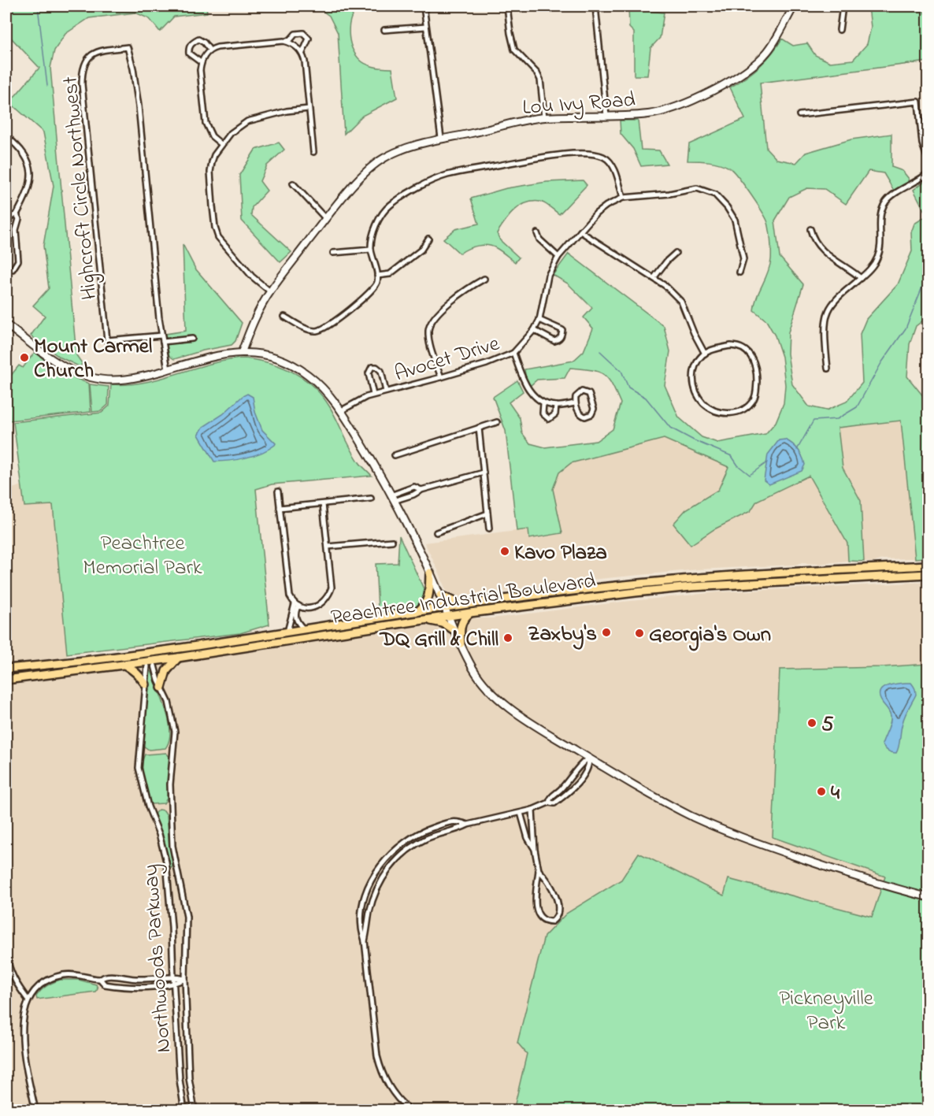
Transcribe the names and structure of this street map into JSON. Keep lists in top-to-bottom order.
{
  "streets": {
    "highway": ["Peachtree Industrial Boulevard"],
    "street": [
      "Lou Ivy Road",
      "Highcroft Circle Northwest",
      "Avocet Drive",
      "Northwoods Parkway"
    ]
  },
  "parks": ["Peachtree Memorial Park", "Pickneyville Park"],
  "places": [
    "Mount Carmel Church",
    "Kavo Plaza",
    "Zaxby's",
    "Georgia's Own",
    "DQ Grill & Chill",
    "5",
    "4"
  ]
}
